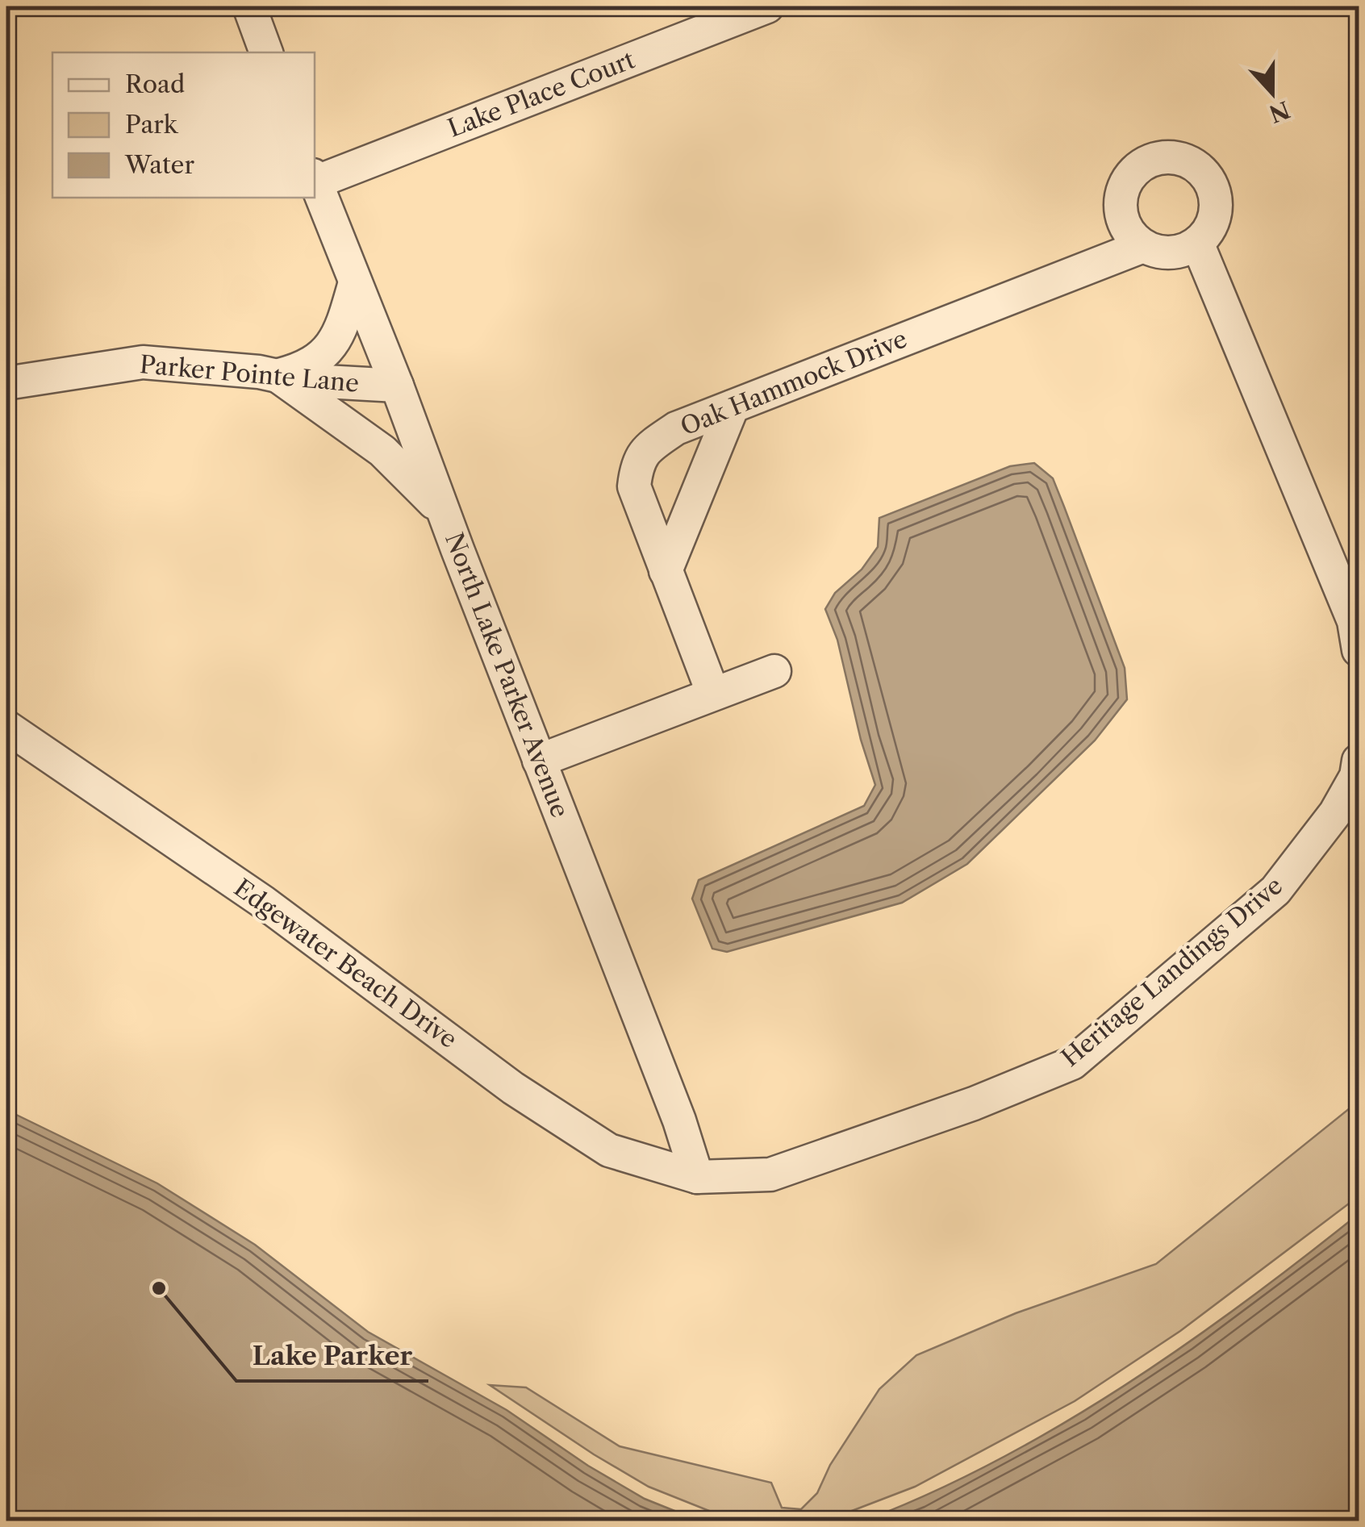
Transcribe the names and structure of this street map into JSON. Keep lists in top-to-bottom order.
{
  "streets": {
    "street": [
      "Lake Place Court",
      "Parker Pointe Lane",
      "Oak Hammock Drive",
      "North Lake Parker Avenue",
      "Edgewater Beach Drive",
      "Heritage Landings Drive"
    ]
  },
  "crossings": [
    ["Parker Pointe Lane", "North Lake Parker Avenue"],
    ["North Lake Parker Avenue", "Edgewater Beach Drive"],
    ["North Lake Parker Avenue", "Heritage Landings Drive"],
    ["Edgewater Beach Drive", "Heritage Landings Drive"]
  ],
  "places": ["Lake Parker"],
  "legend": ["Road", "Park", "Water"],
  "north": "bottom"
}
